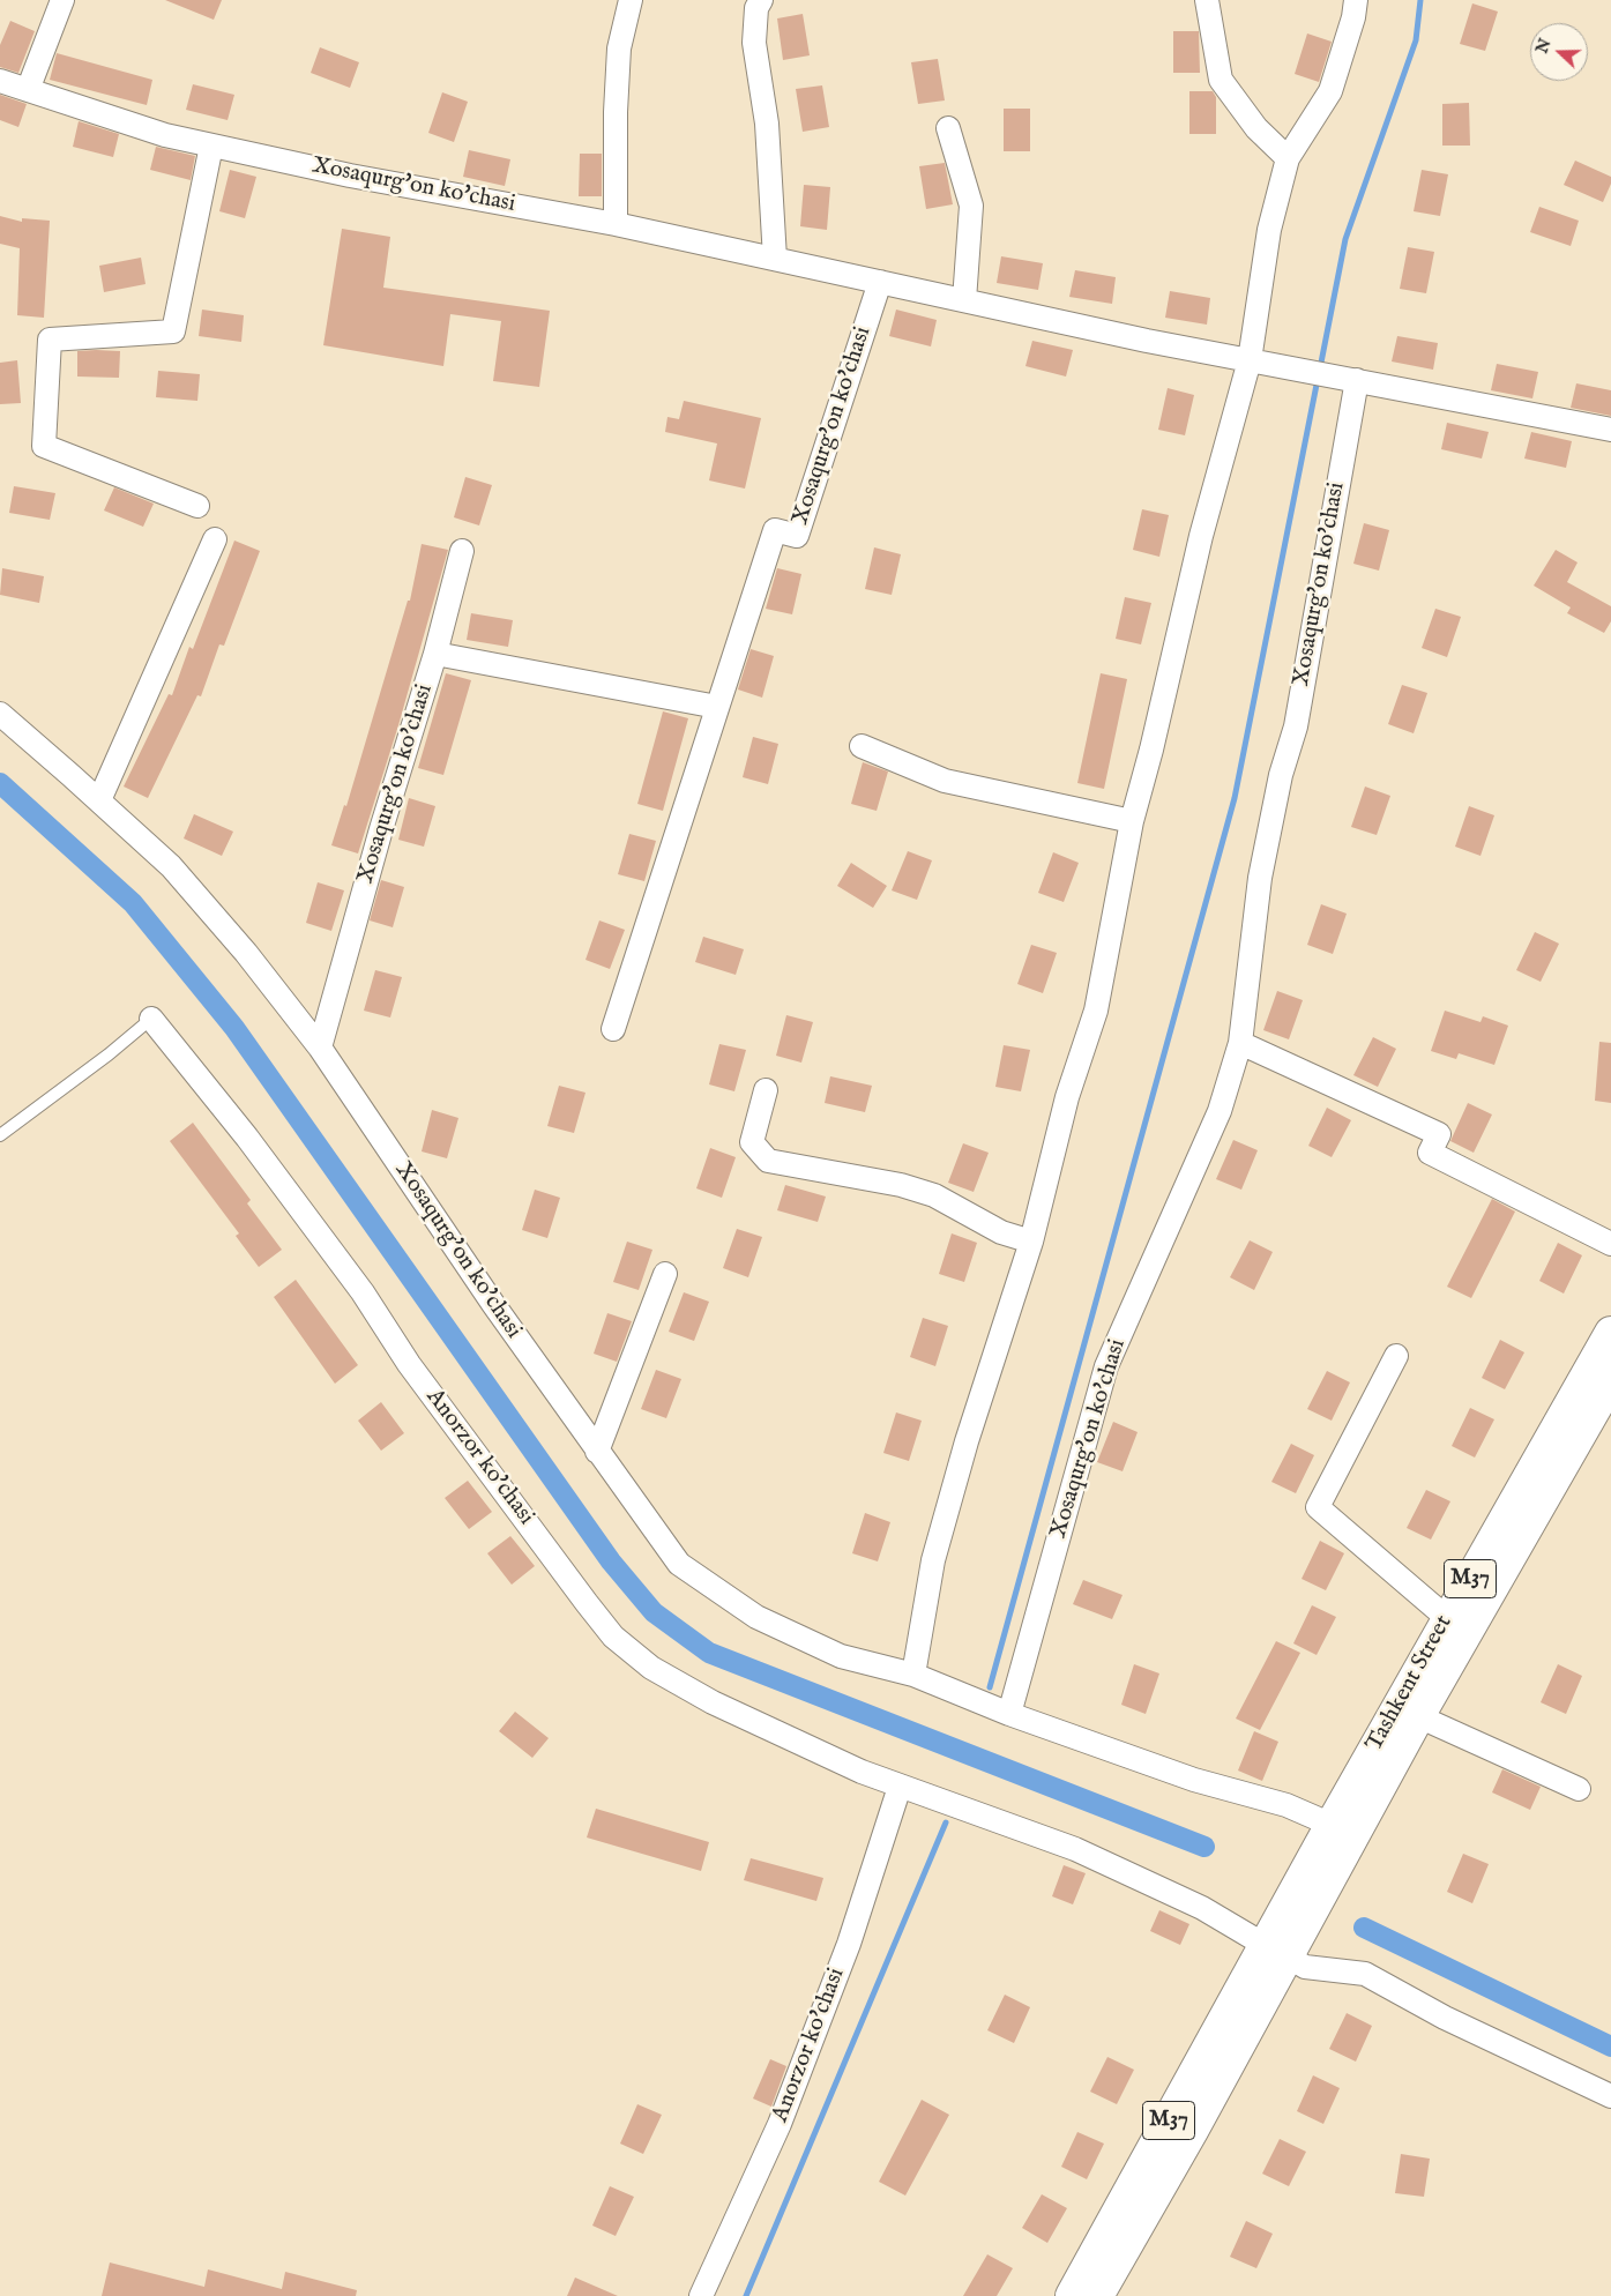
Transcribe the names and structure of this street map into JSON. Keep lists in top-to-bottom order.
{
  "streets": {
    "highway": ["M37", "Tashkent Street"],
    "street": ["Xosaqurg'on ko'chasi", "Anorzor ko'chasi"]
  },
  "crossings": [
    ["Xosaqurg'on ko'chasi", "M37"],
    ["Xosaqurg'on ko'chasi", "Tashkent Street"],
    ["Anorzor ko'chasi", "M37"],
    ["M37", "Tashkent Street"]
  ],
  "north": "left"
}
